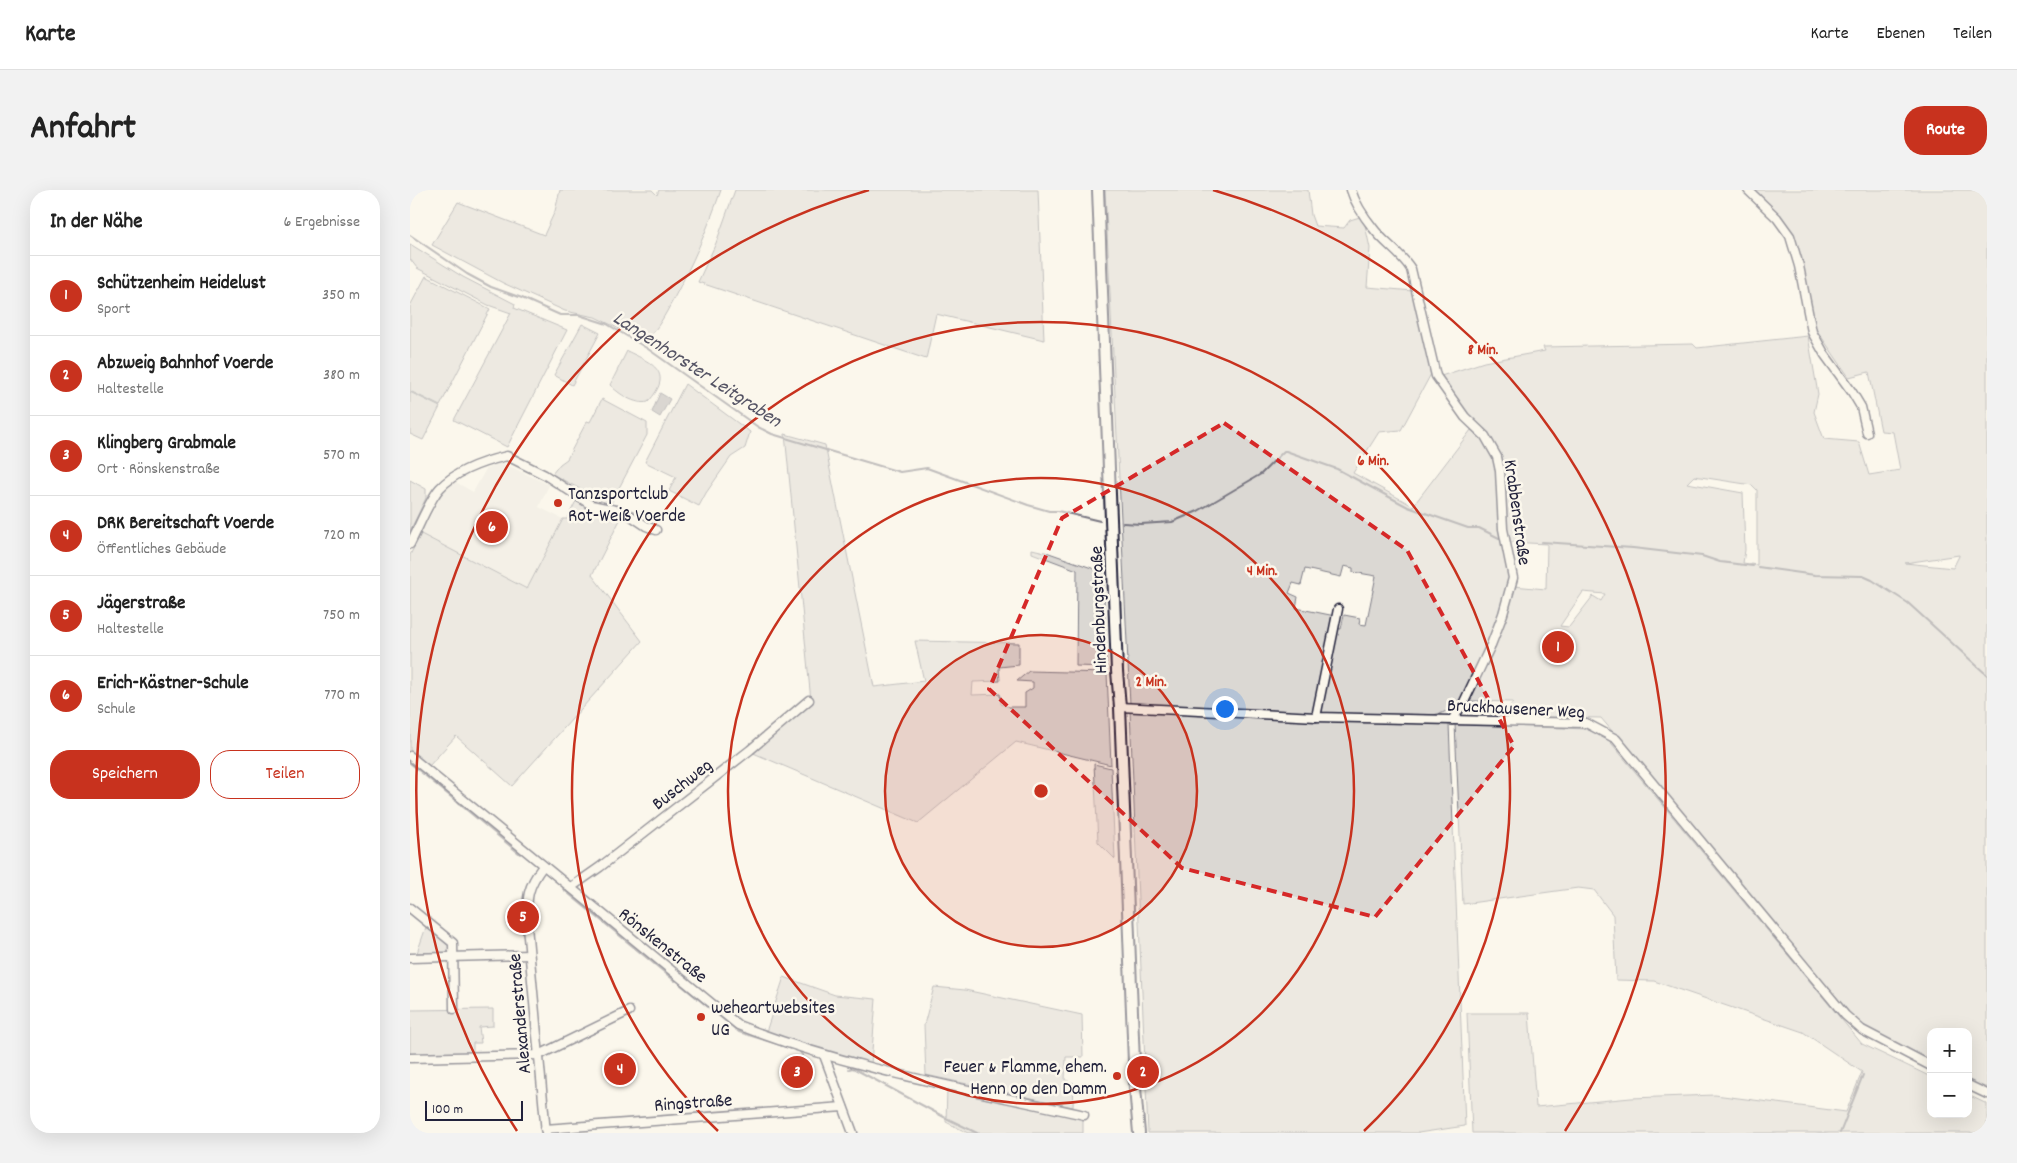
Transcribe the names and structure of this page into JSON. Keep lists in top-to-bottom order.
{
  "streets": {
    "main road": ["Hindenburgstraße"],
    "street": [
      "Krabbenstraße",
      "Bruckhausener Weg",
      "Buschweg",
      "Rönskenstraße",
      "Alexanderstraße",
      "Ringstraße"
    ]
  },
  "crossings": [
    ["Krabbenstraße", "Bruckhausener Weg"],
    ["Hindenburgstraße", "Bruckhausener Weg"],
    ["Buschweg", "Rönskenstraße"],
    ["Rönskenstraße", "Alexanderstraße"],
    ["Alexanderstraße", "Ringstraße"]
  ],
  "water": ["Langenhorster Leitgraben"],
  "places": ["Tanzsportclub Rot-Weiß Voerde", "weheartwebsites UG", "Feuer & Flamme, ehem. Henn op den Damm"],
  "scale_bar": "100 m",
  "page": {
    "header": "Karte",
    "nav": ["Karte", "Ebenen", "Teilen"],
    "title": "Anfahrt",
    "buttons": [
      "Route",
      ["Speichern", "Teilen"]
    ],
    "heading": ["In der Nähe", "6 Ergebnisse"],
    "list": [
      {
        "mark": "1",
        "name": "Schützenheim Heidelust",
        "note": "Sport",
        "value": "350 m"
      },
      {
        "mark": "2",
        "name": "Abzweig Bahnhof Voerde",
        "note": "Haltestelle",
        "value": "380 m"
      },
      {
        "mark": "3",
        "name": "Klingberg Grabmale",
        "note": "Ort · Rönskenstraße",
        "value": "570 m"
      },
      {
        "mark": "4",
        "name": "DRK Bereitschaft Voerde",
        "note": "Öffentliches Gebäude",
        "value": "720 m"
      },
      {
        "mark": "5",
        "name": "Jägerstraße",
        "note": "Haltestelle",
        "value": "750 m"
      },
      {
        "mark": "6",
        "name": "Erich-Kästner-Schule",
        "note": "Schule",
        "value": "770 m"
      }
    ],
    "pins": [
      "6",
      "1",
      "5",
      "4",
      "2",
      "3"
    ],
    "map_buttons": ["+", "−"],
    "scale": "100 m"
  },
  "rings": [
    "8 Min.",
    "6 Min.",
    "4 Min.",
    "2 Min."
  ]
}
